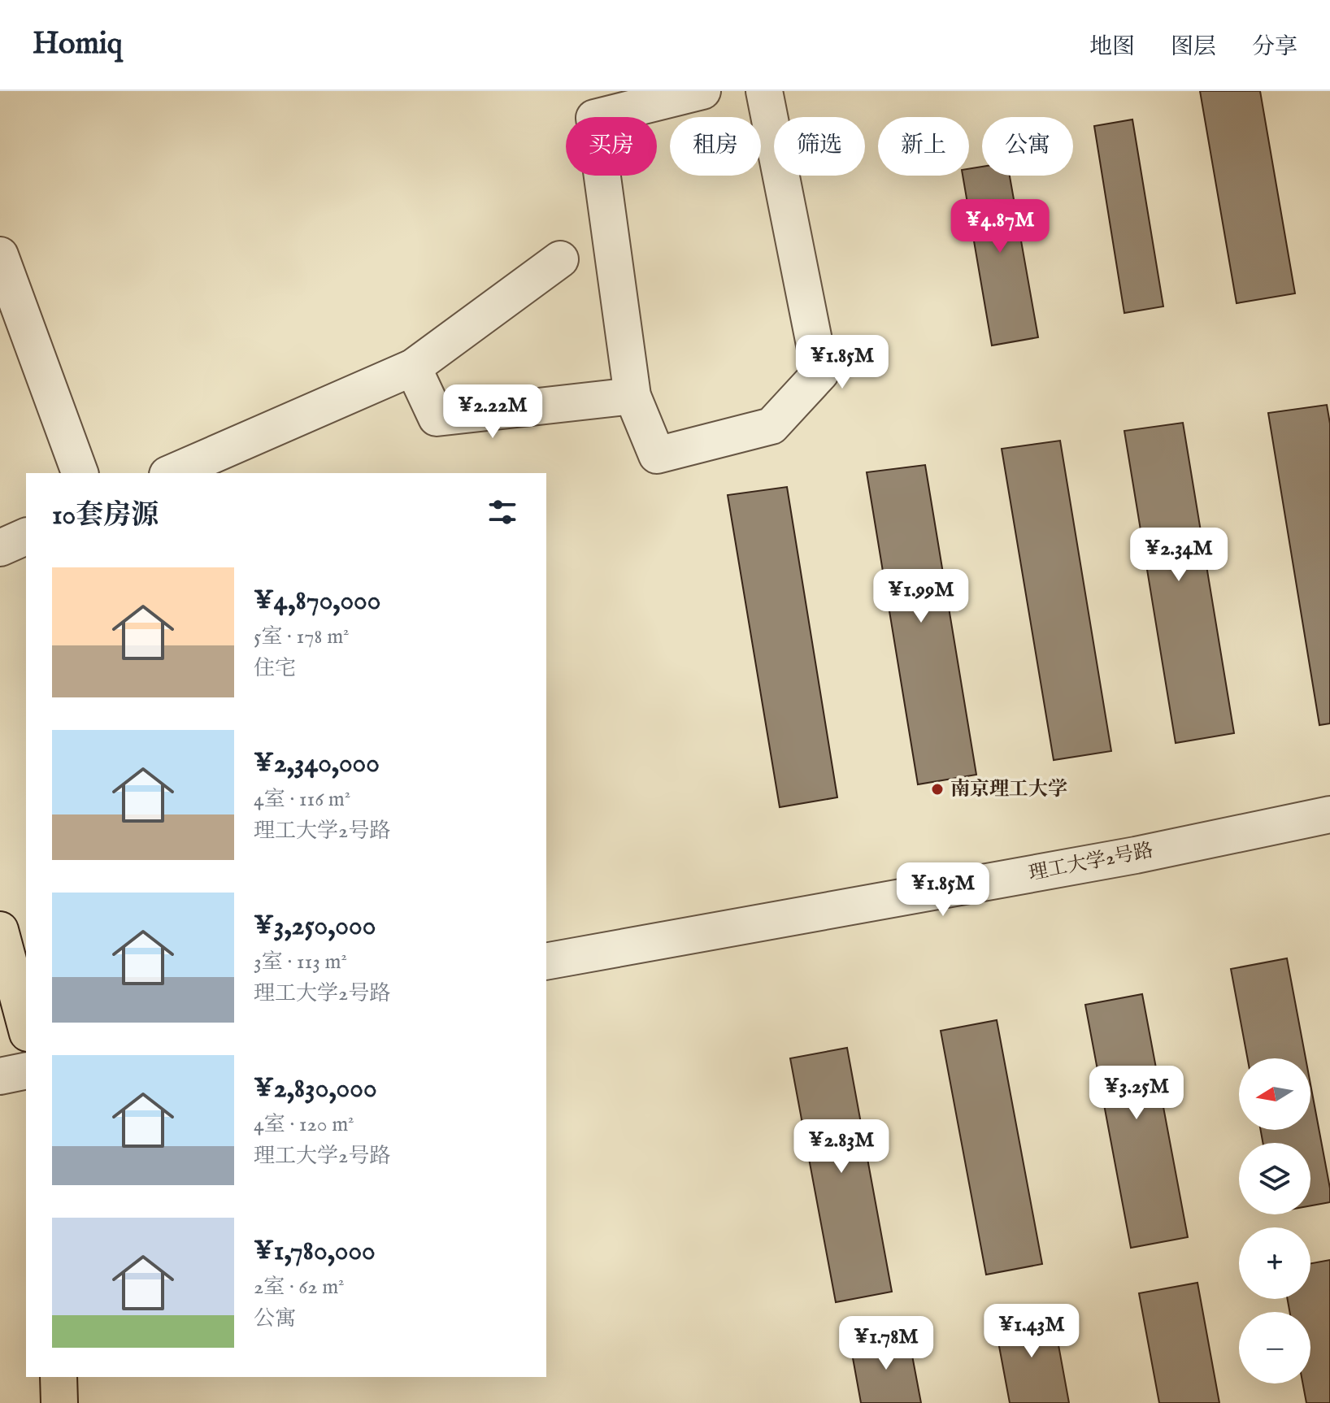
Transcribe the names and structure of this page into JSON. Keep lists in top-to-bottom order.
{
  "streets": {
    "street": ["理工大学2号路"]
  },
  "places": ["南京理工大学"],
  "north": "left",
  "page": {
    "header": "Homiq",
    "nav": ["地图", "图层", "分享"],
    "chip": [
      "买房",
      "租房",
      "筛选",
      "新上",
      "公寓"
    ],
    "price": [
      "¥4.87M",
      "¥1.85M",
      "¥2.22M",
      "¥2.34M",
      "¥1.99M",
      "¥1.85M",
      "¥3.25M",
      "¥2.83M",
      "¥1.43M",
      "¥1.78M"
    ],
    "heading": "10套房源",
    "list": [
      {
        "name": "¥4,870,000",
        "note": "5室 · 178 m² · 住宅"
      },
      {
        "name": "¥2,340,000",
        "note": "4室 · 116 m² · 理工大学2号路"
      },
      {
        "name": "¥3,250,000",
        "note": "3室 · 113 m² · 理工大学2号路"
      },
      {
        "name": "¥2,830,000",
        "note": "4室 · 120 m² · 理工大学2号路"
      },
      {
        "name": "¥1,780,000",
        "note": "2室 · 62 m² · 公寓"
      }
    ],
    "map_buttons": ["+", "−"]
  }
}
